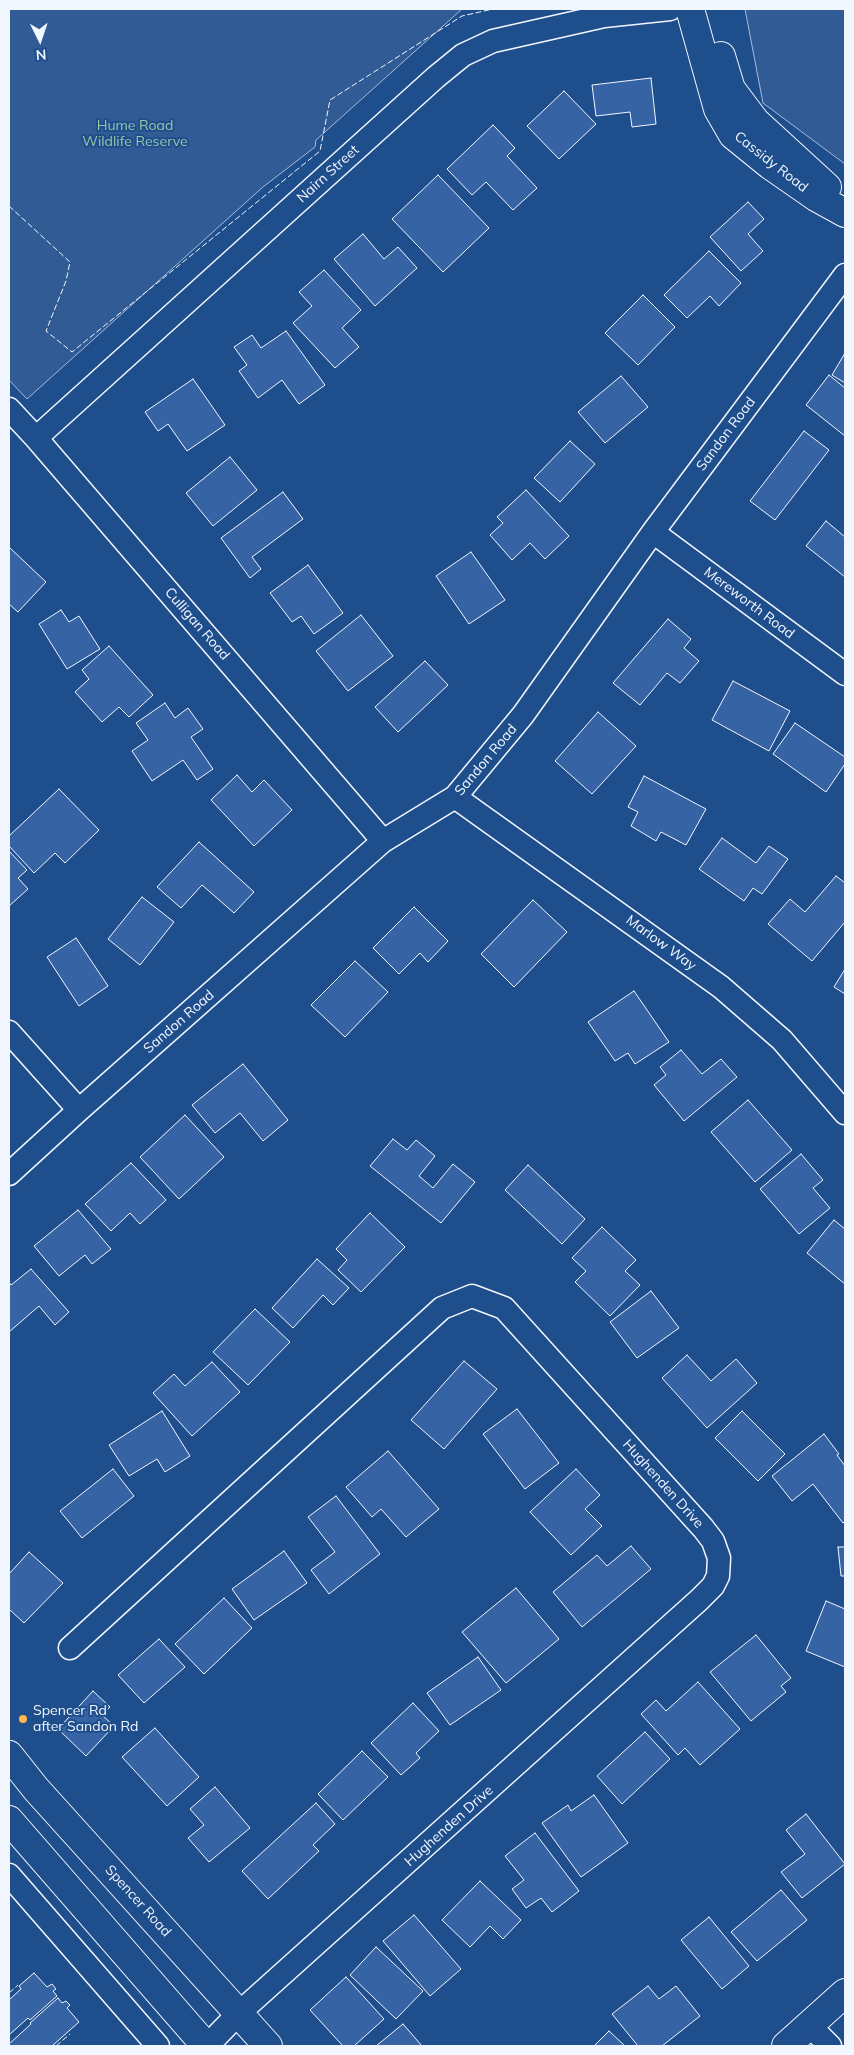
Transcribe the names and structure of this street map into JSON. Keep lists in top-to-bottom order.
{
  "streets": {
    "main road": ["Cassidy Road", "Spencer Road"],
    "street": [
      "Nairn Street",
      "Sandon Road",
      "Mereworth Road",
      "Culligan Road",
      "Marlow Way",
      "Hughenden Drive"
    ]
  },
  "crossings": [
    ["Nairn Street", "Culligan Road"],
    ["Sandon Road", "Mereworth Road"],
    ["Sandon Road", "Culligan Road"],
    ["Sandon Road", "Marlow Way"],
    ["Hughenden Drive", "Spencer Road"]
  ],
  "parks": ["Hume Road Wildlife Reserve"],
  "places": ["Spencer Rd after Sandon Rd"],
  "north": "bottom"
}
